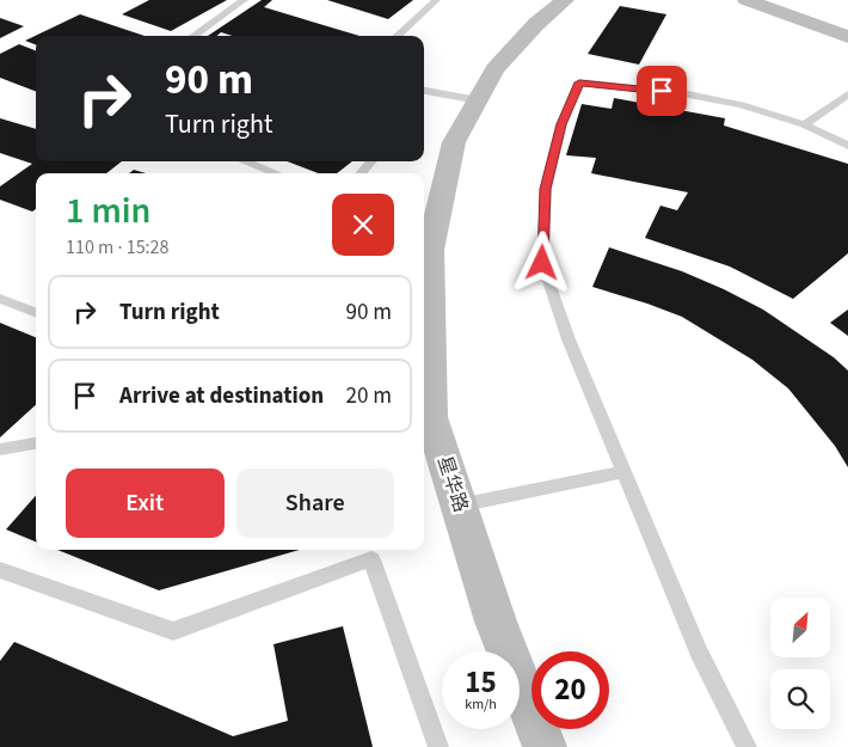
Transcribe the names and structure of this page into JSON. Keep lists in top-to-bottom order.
{
  "streets": {
    "street": ["星华路"]
  },
  "north": "top right",
  "page": {
    "turn": ["90 m", "Turn right"],
    "heading": ["1 min", "110 m · 15:28"],
    "list": [
      {
        "name": "Turn right",
        "value": "90 m"
      },
      {
        "name": "Arrive at destination",
        "value": "20 m"
      }
    ],
    "buttons": ["Exit", "Share"],
    "speed": "15 km/h",
    "limit": "20"
  }
}
